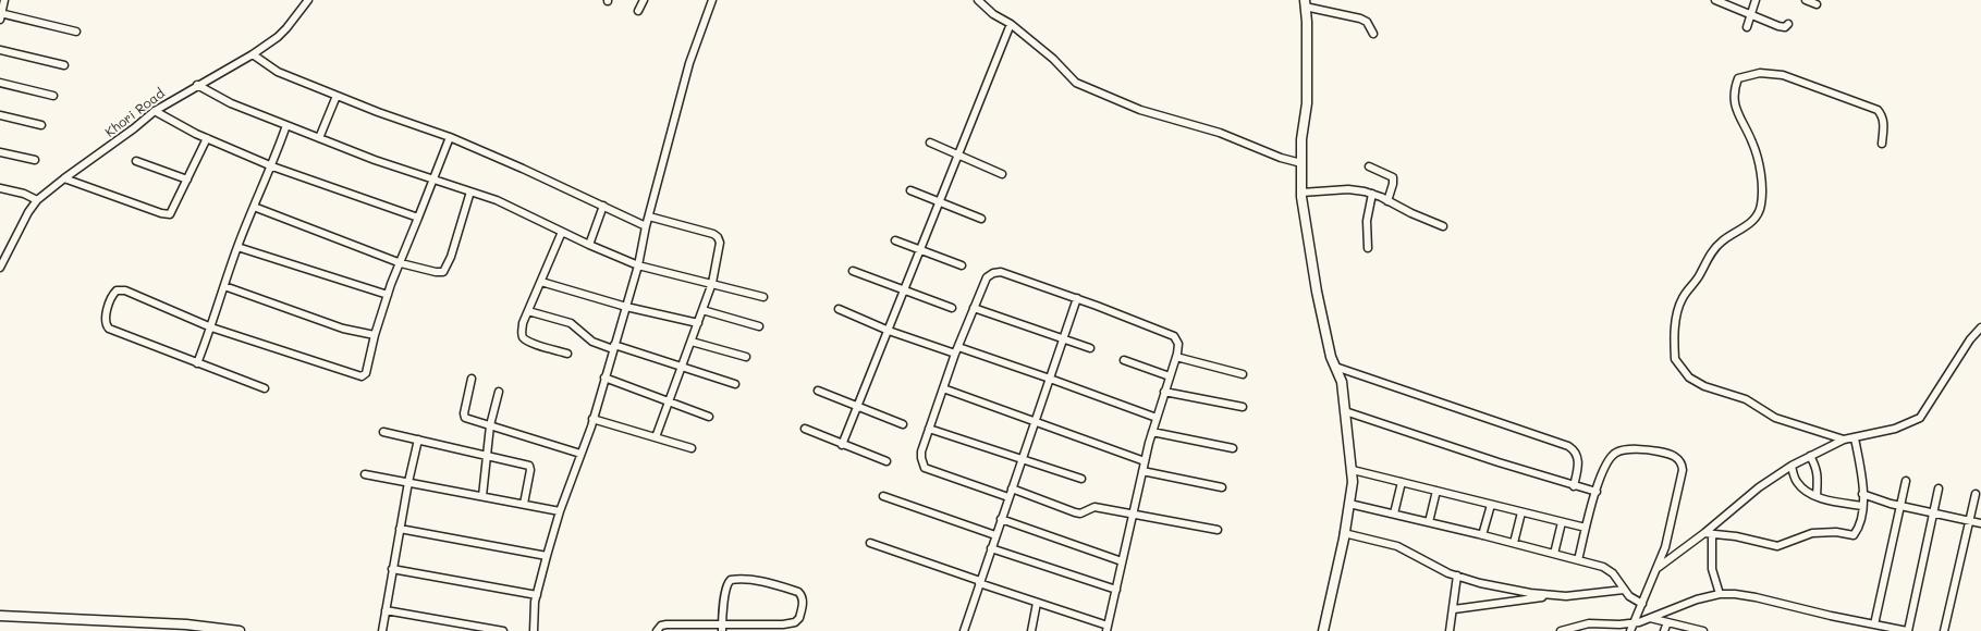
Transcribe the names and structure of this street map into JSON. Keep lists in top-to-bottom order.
{
  "streets": {
    "street": ["Khori Road"]
  }
}
